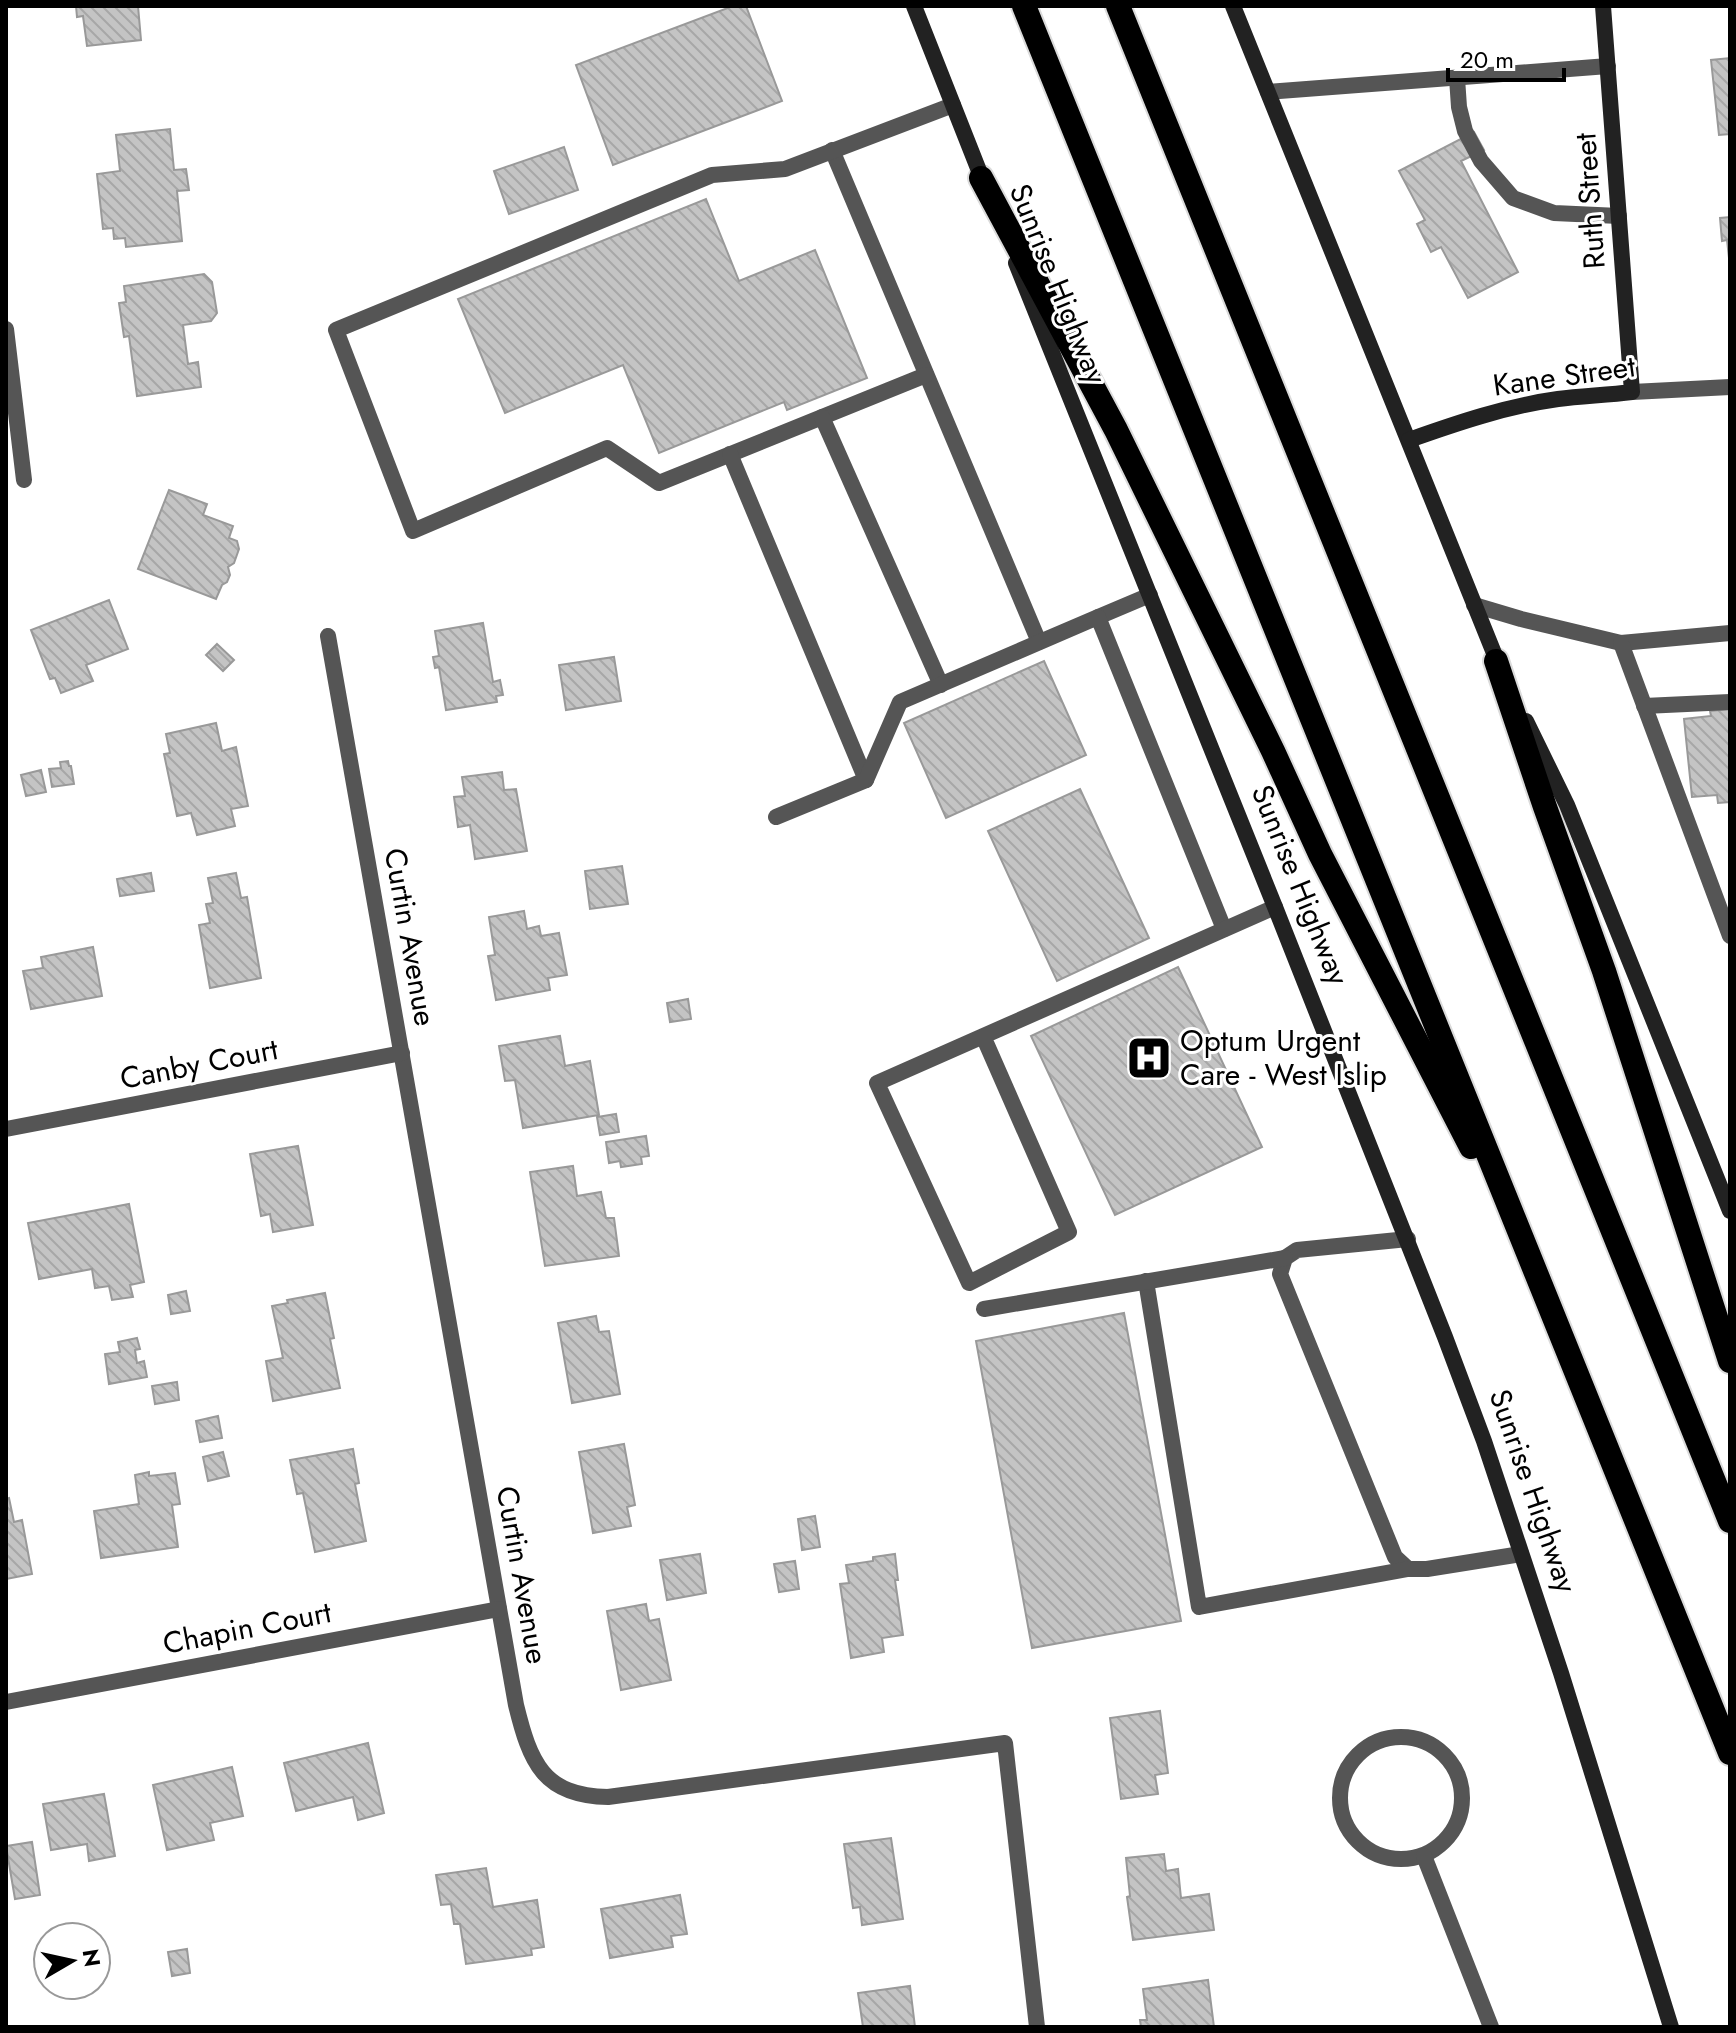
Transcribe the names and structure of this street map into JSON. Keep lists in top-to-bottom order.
{
  "streets": {
    "main road": ["Ruth Street", "Sunrise Highway", "Kane Street"],
    "street": ["Curtin Avenue", "Canby Court", "Chapin Court"]
  },
  "crossings": [
    ["Ruth Street", "Kane Street"],
    ["Curtin Avenue", "Canby Court"],
    ["Curtin Avenue", "Chapin Court"]
  ],
  "places": {
    "hospital": ["Optum Urgent Care - West Islip"]
  },
  "scale_bar": "20 m",
  "north": "right"
}
